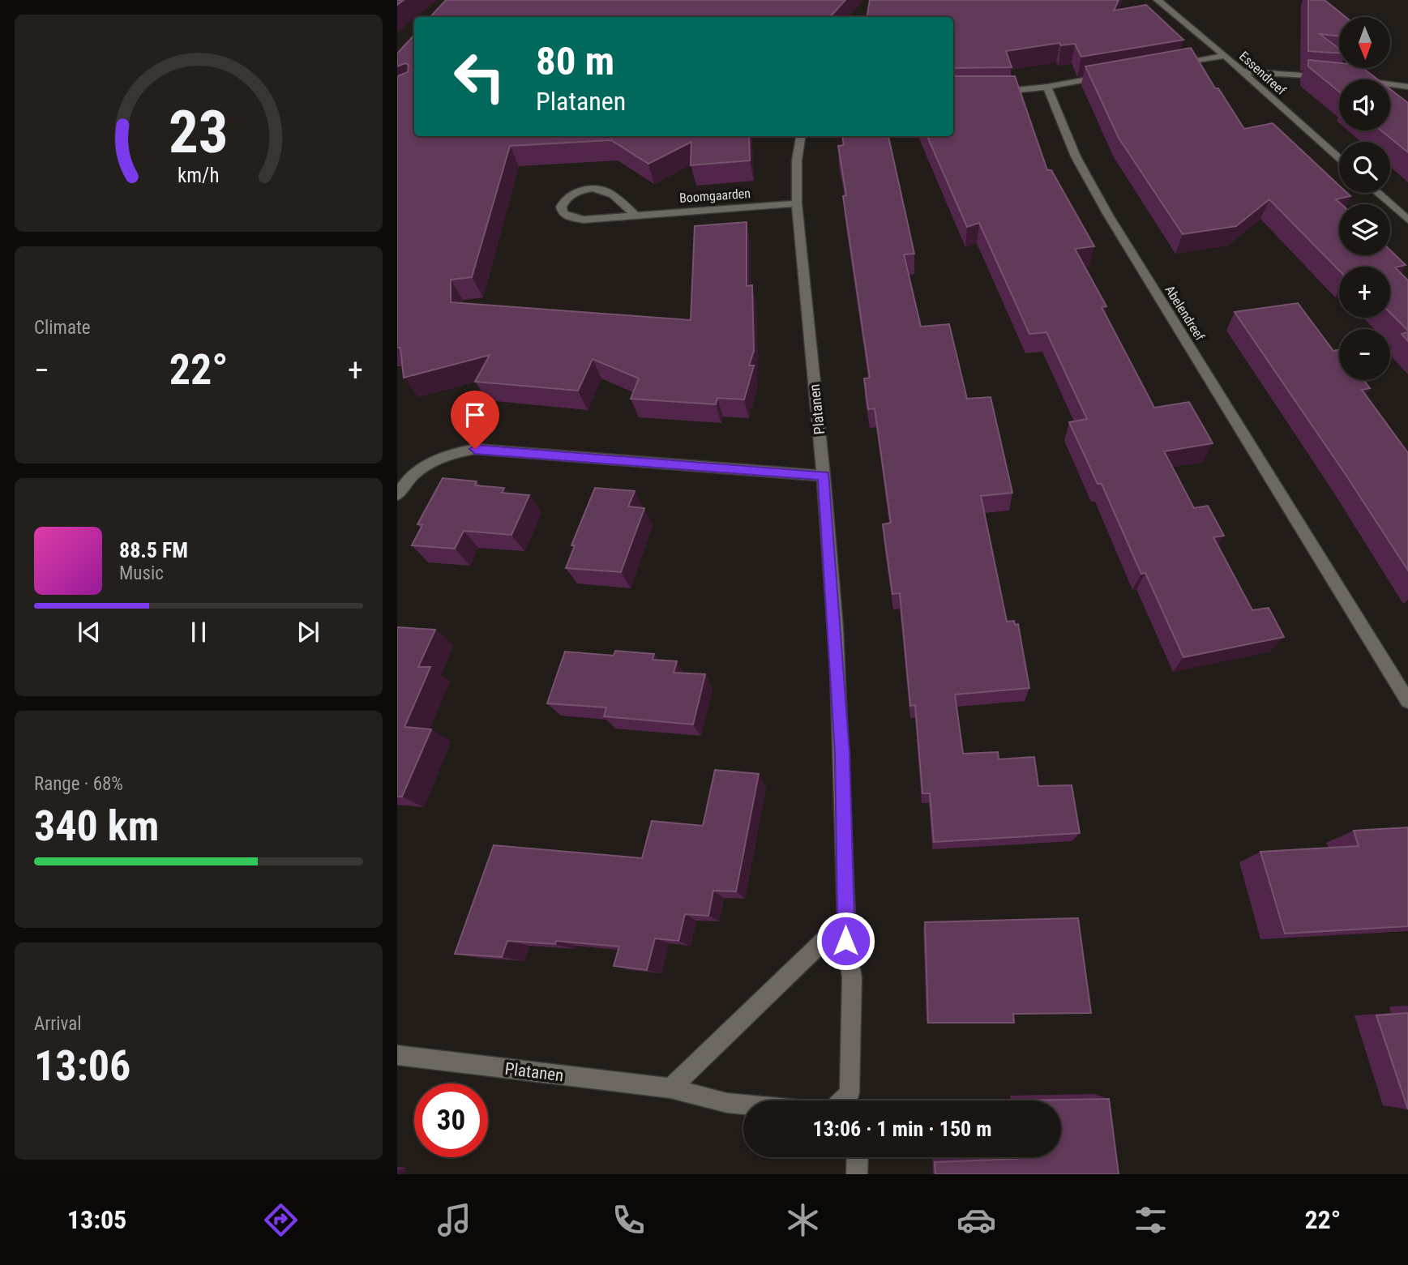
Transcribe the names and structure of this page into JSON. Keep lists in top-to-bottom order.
{
  "streets": {
    "street": [
      "Essendreef",
      "Boomgaarden",
      "Abelendreef",
      "Platanen"
    ]
  },
  "crossings": [
    ["Boomgaarden", "Platanen"]
  ],
  "north": "bottom",
  "page": {
    "map_buttons": ["+", "−"],
    "turn": ["80 m", "Platanen"],
    "tile": [
      "Climate",
      ["Range · 68%", "340 km"],
      ["Arrival", "13:06"]
    ],
    "heat": ["−", "22°", "+"],
    "song": ["88.5 FM", "Music"],
    "limit": "30",
    "trip": "13:06 · 1 min · 150 m",
    "tabs": ["13:05", "22°"],
    "gauge": ["23", "km/h"]
  }
}
